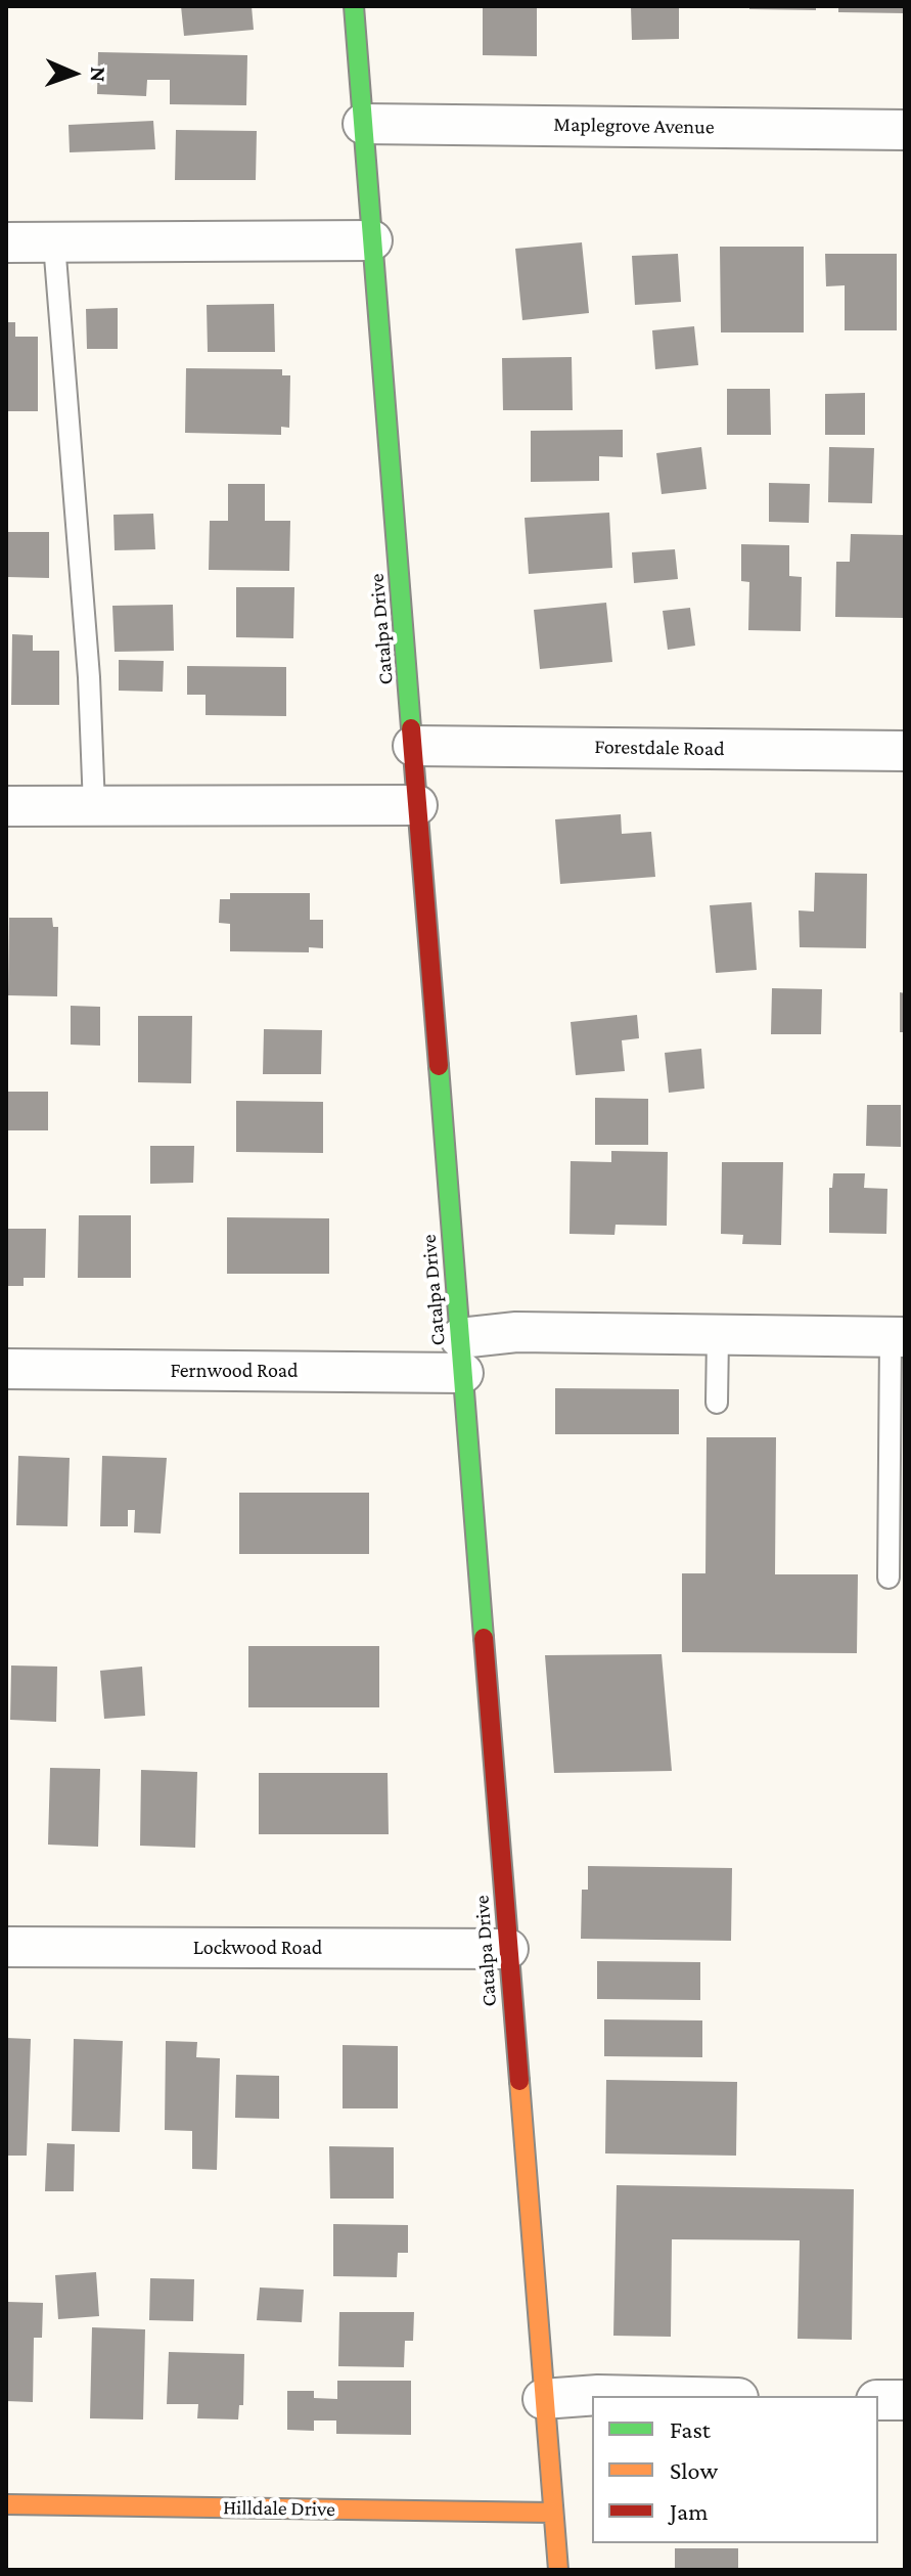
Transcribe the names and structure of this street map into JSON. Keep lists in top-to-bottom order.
{
  "streets": {
    "street": [
      "Maplegrove Avenue",
      "Catalpa Drive",
      "Forestdale Road",
      "Fernwood Road",
      "Lockwood Road",
      "Hilldale Drive"
    ]
  },
  "crossings": [
    ["Maplegrove Avenue", "Catalpa Drive"],
    ["Catalpa Drive", "Forestdale Road"],
    ["Catalpa Drive", "Fernwood Road"],
    ["Catalpa Drive", "Lockwood Road"],
    ["Catalpa Drive", "Hilldale Drive"]
  ],
  "legend": ["Fast", "Slow", "Jam"],
  "north": "right"
}
